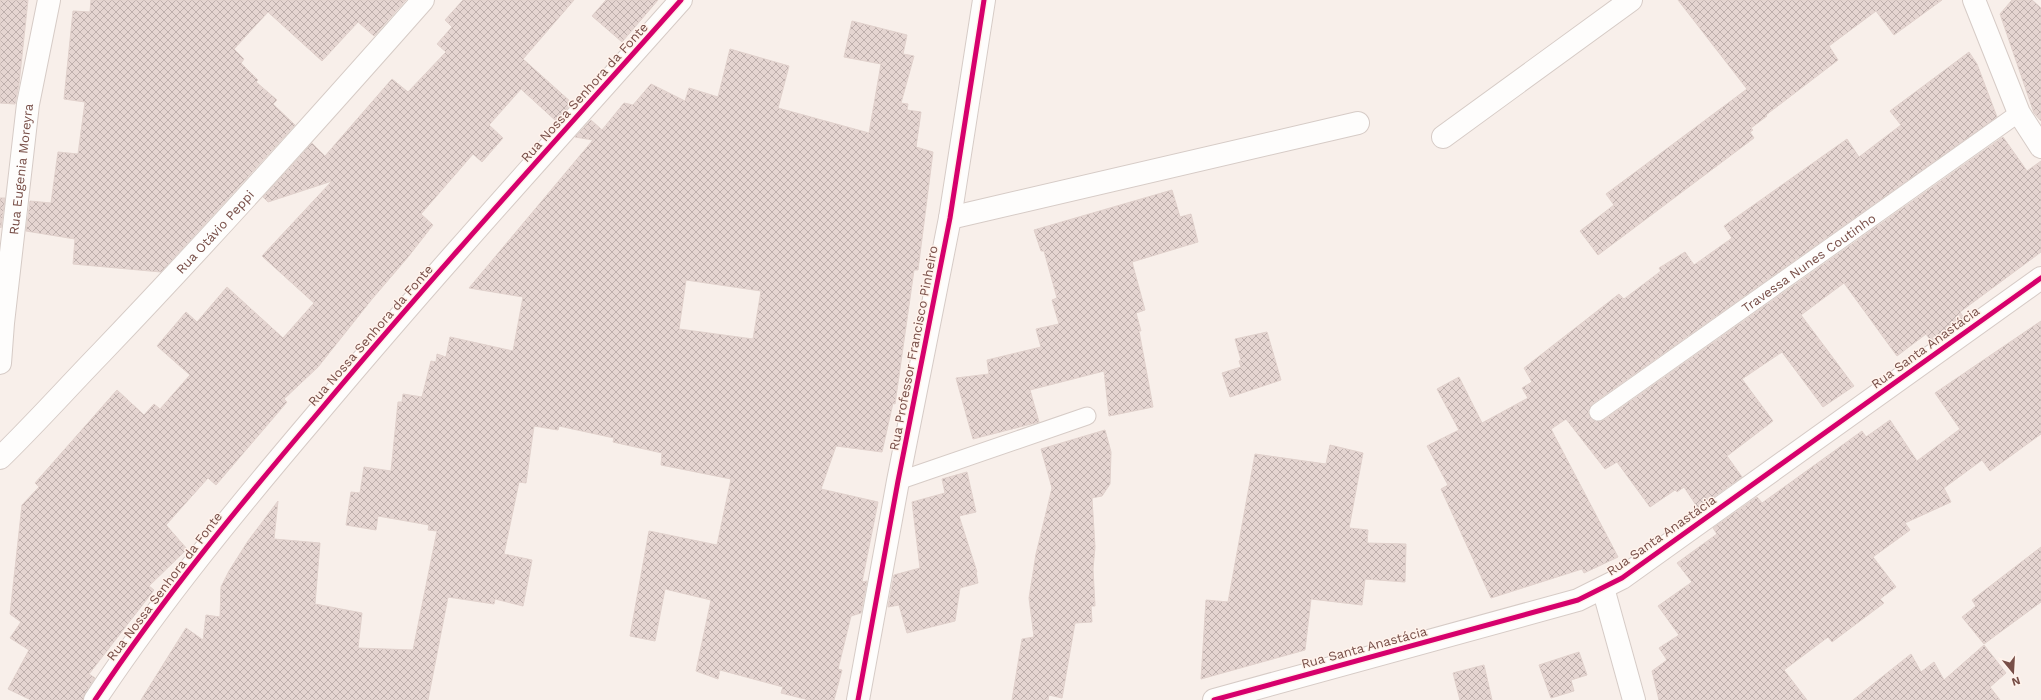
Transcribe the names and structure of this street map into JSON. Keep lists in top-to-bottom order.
{
  "streets": {
    "street": [
      "Rua Nossa Senhora da Fonte",
      "Rua Eugenia Moreyra",
      "Rua Otávio Peppi",
      "Rua Santa Anastácia",
      "Rua Professor Francisco Pinheiro"
    ],
    "lane": ["Travessa Nunes Coutinho"]
  },
  "north": "bottom"
}
